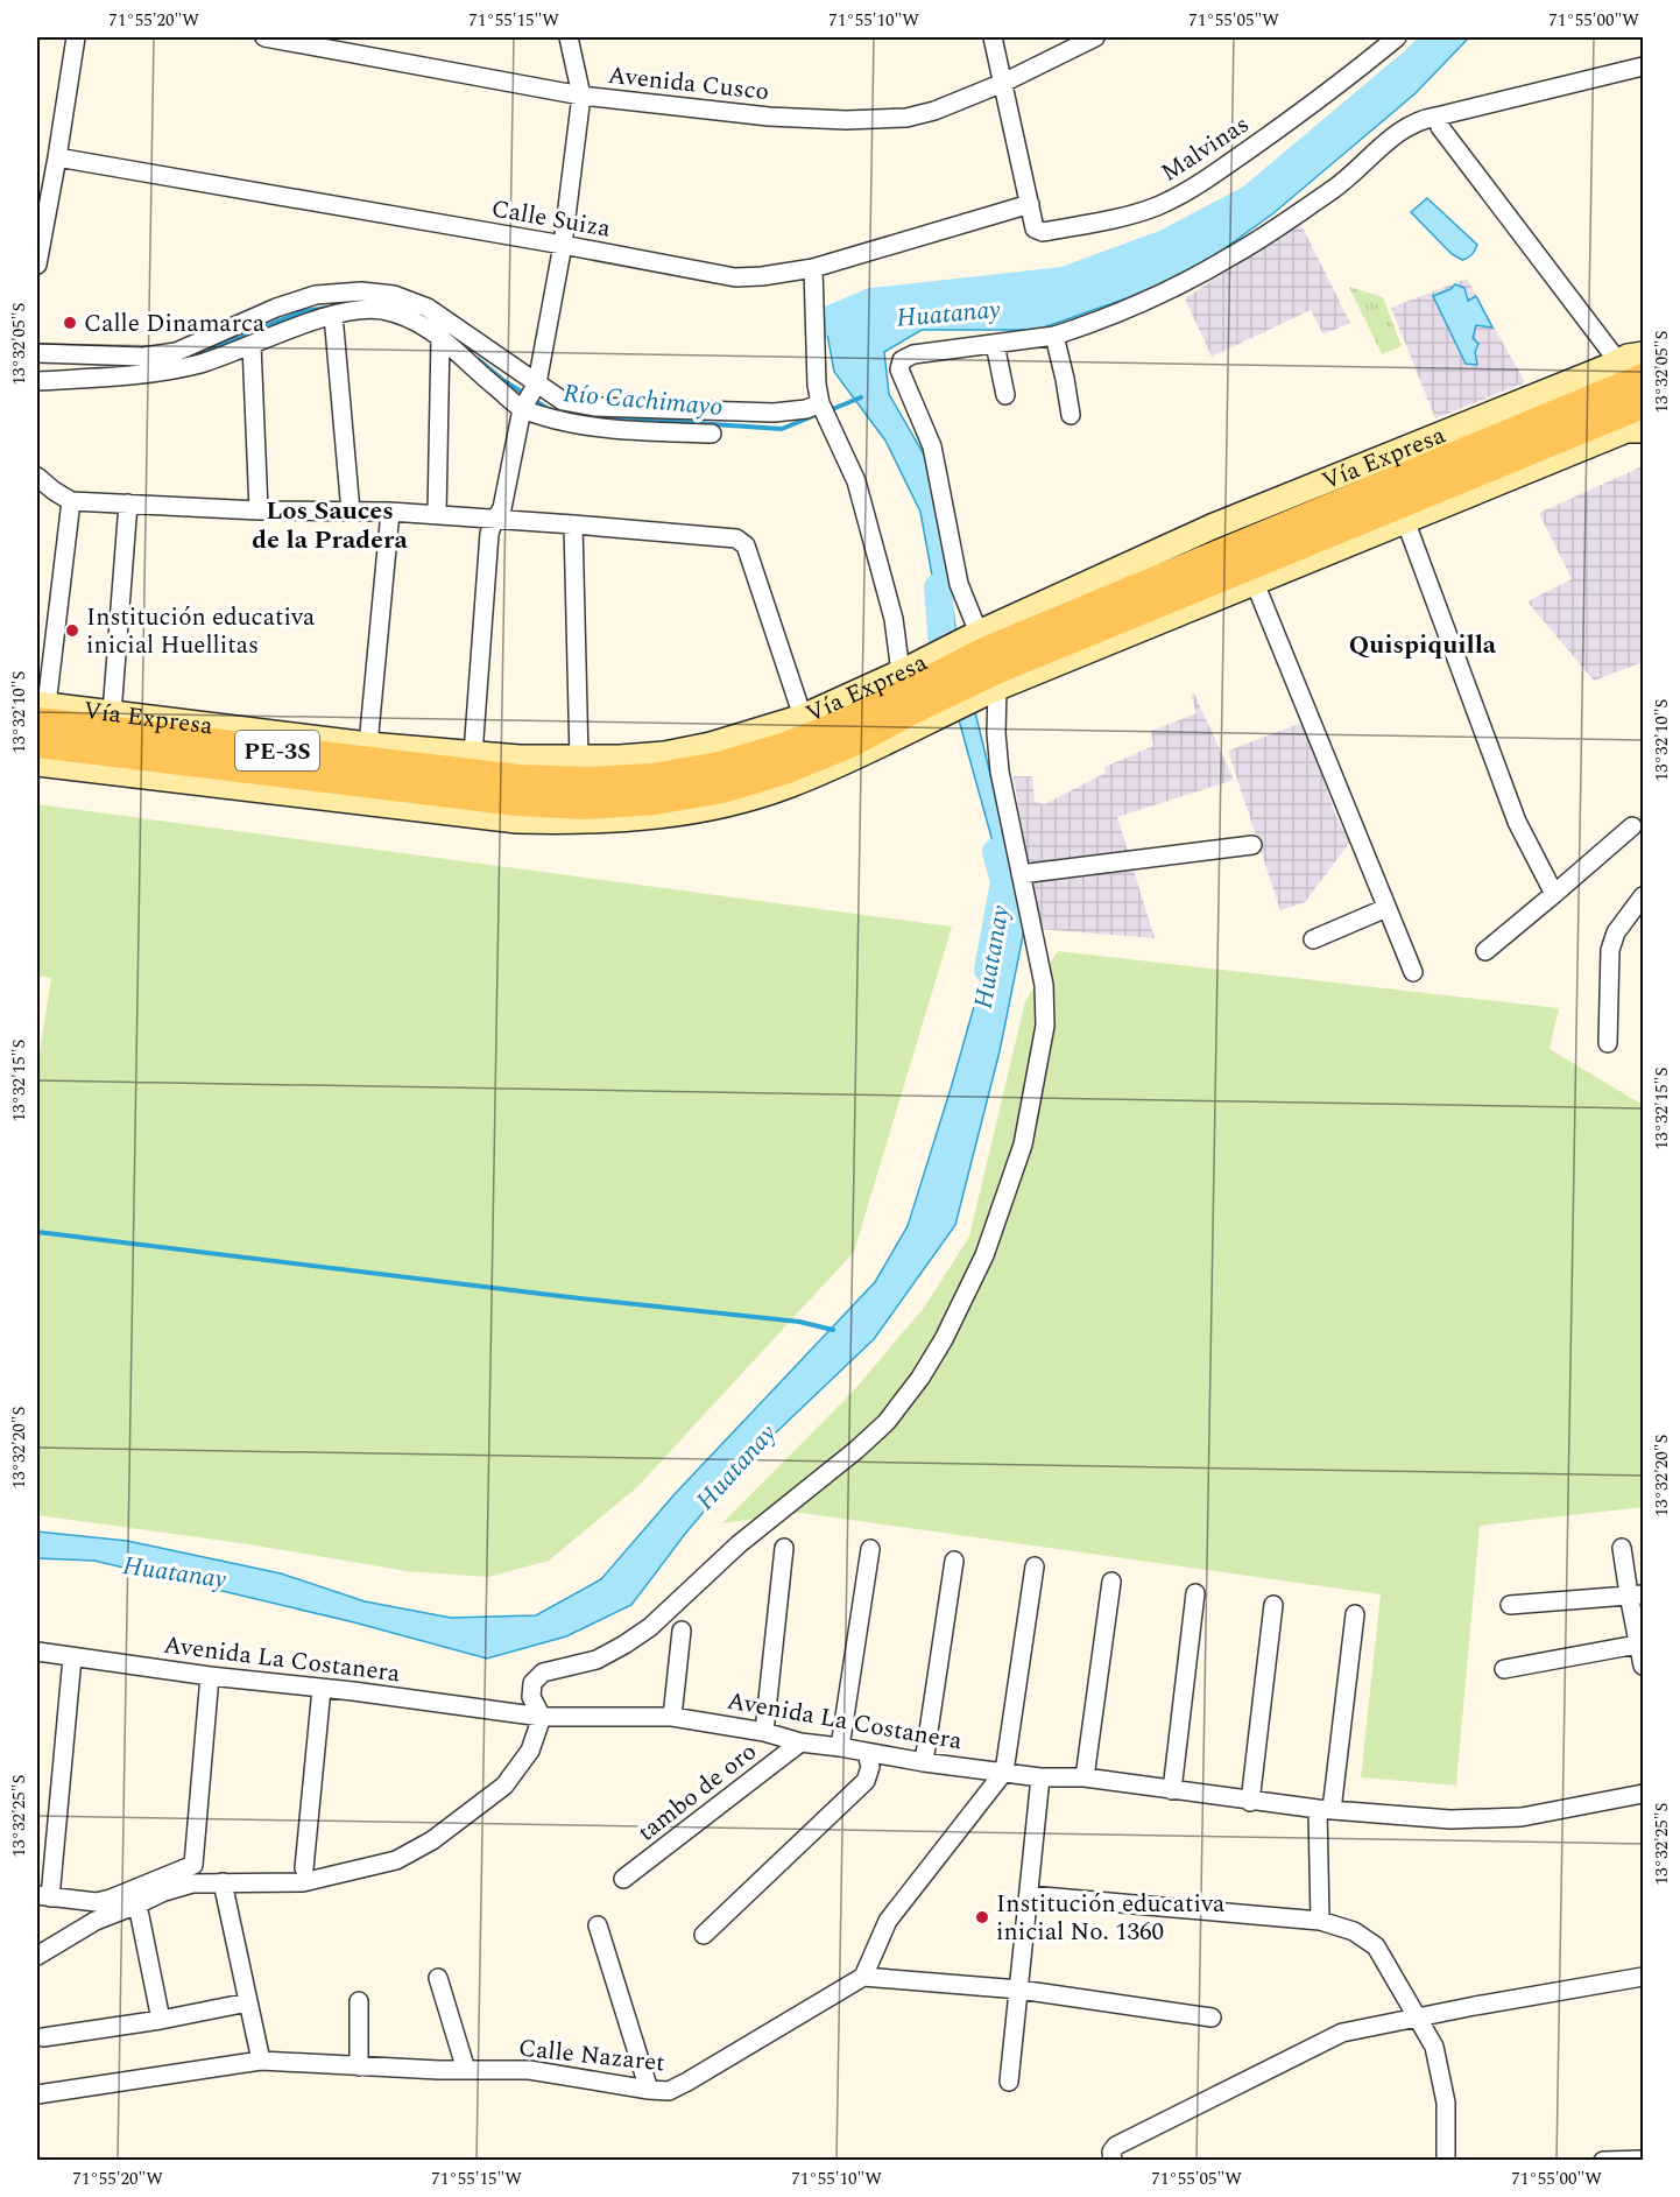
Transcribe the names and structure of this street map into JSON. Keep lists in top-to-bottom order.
{
  "streets": {
    "main road": ["Vía Expresa", "PE-3S"],
    "street": [
      "Avenida Cusco",
      "Malvinas",
      "Calle Suiza",
      "Avenida La Costanera",
      "tambo de oro",
      "Calle Nazaret"
    ]
  },
  "crossings": [
    ["Malvinas", "Calle Suiza"],
    ["Avenida La Costanera", "tambo de oro"]
  ],
  "districts": ["Los Sauces de la Pradera", "Quispiquilla"],
  "water": ["Huatanay", "Río Cachimayo"],
  "places": ["Calle Dinamarca", "Institución educativa inicial Huellitas", "Institución educativa inicial No. 1360"],
  "coordinates": [
    "71°55'20\"W",
    "71°55'15\"W",
    "71°55'10\"W",
    "71°55'05\"W",
    "71°55'00\"W",
    "13°32'05\"S",
    "13°32'10\"S",
    "13°32'15\"S",
    "13°32'20\"S",
    "13°32'25\"S"
  ]
}
